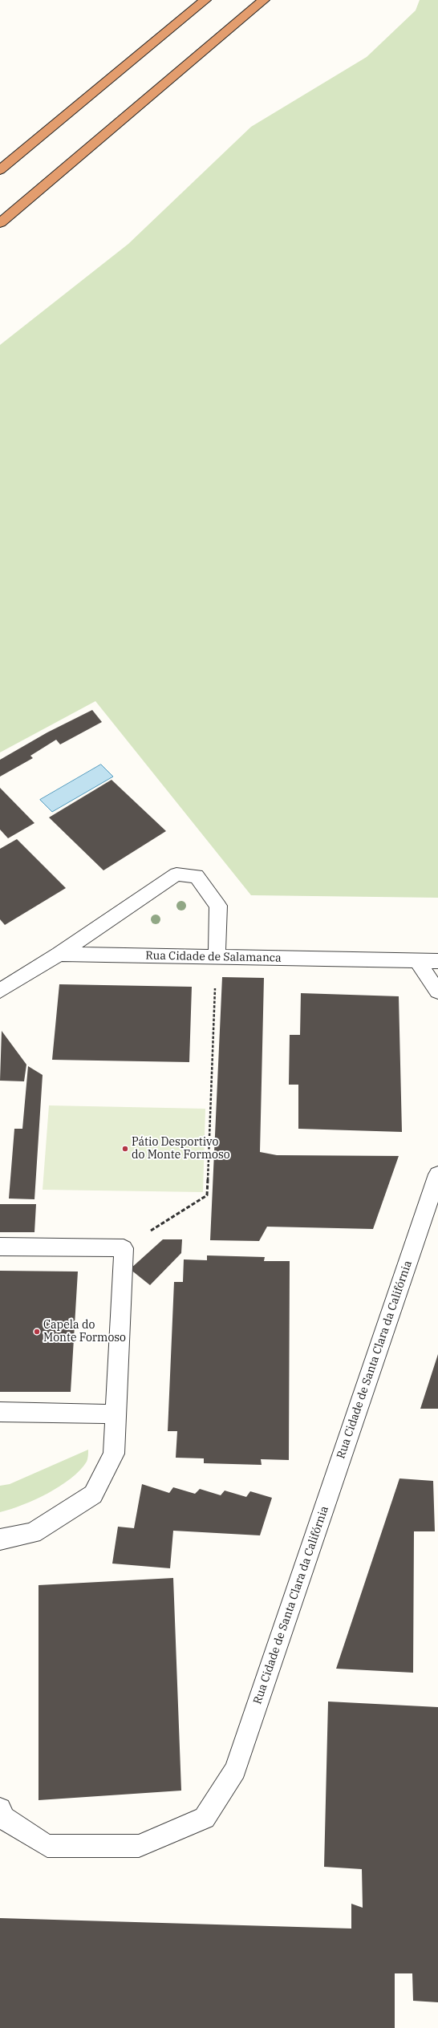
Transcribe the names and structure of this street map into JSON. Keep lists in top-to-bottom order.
{
  "streets": {
    "street": ["Rua Cidade de Salamanca", "Rua Cidade de Santa Clara da Califórnia"]
  },
  "places": ["Pátio Desportivo do Monte Formoso", "Capela do Monte Formoso"]
}
